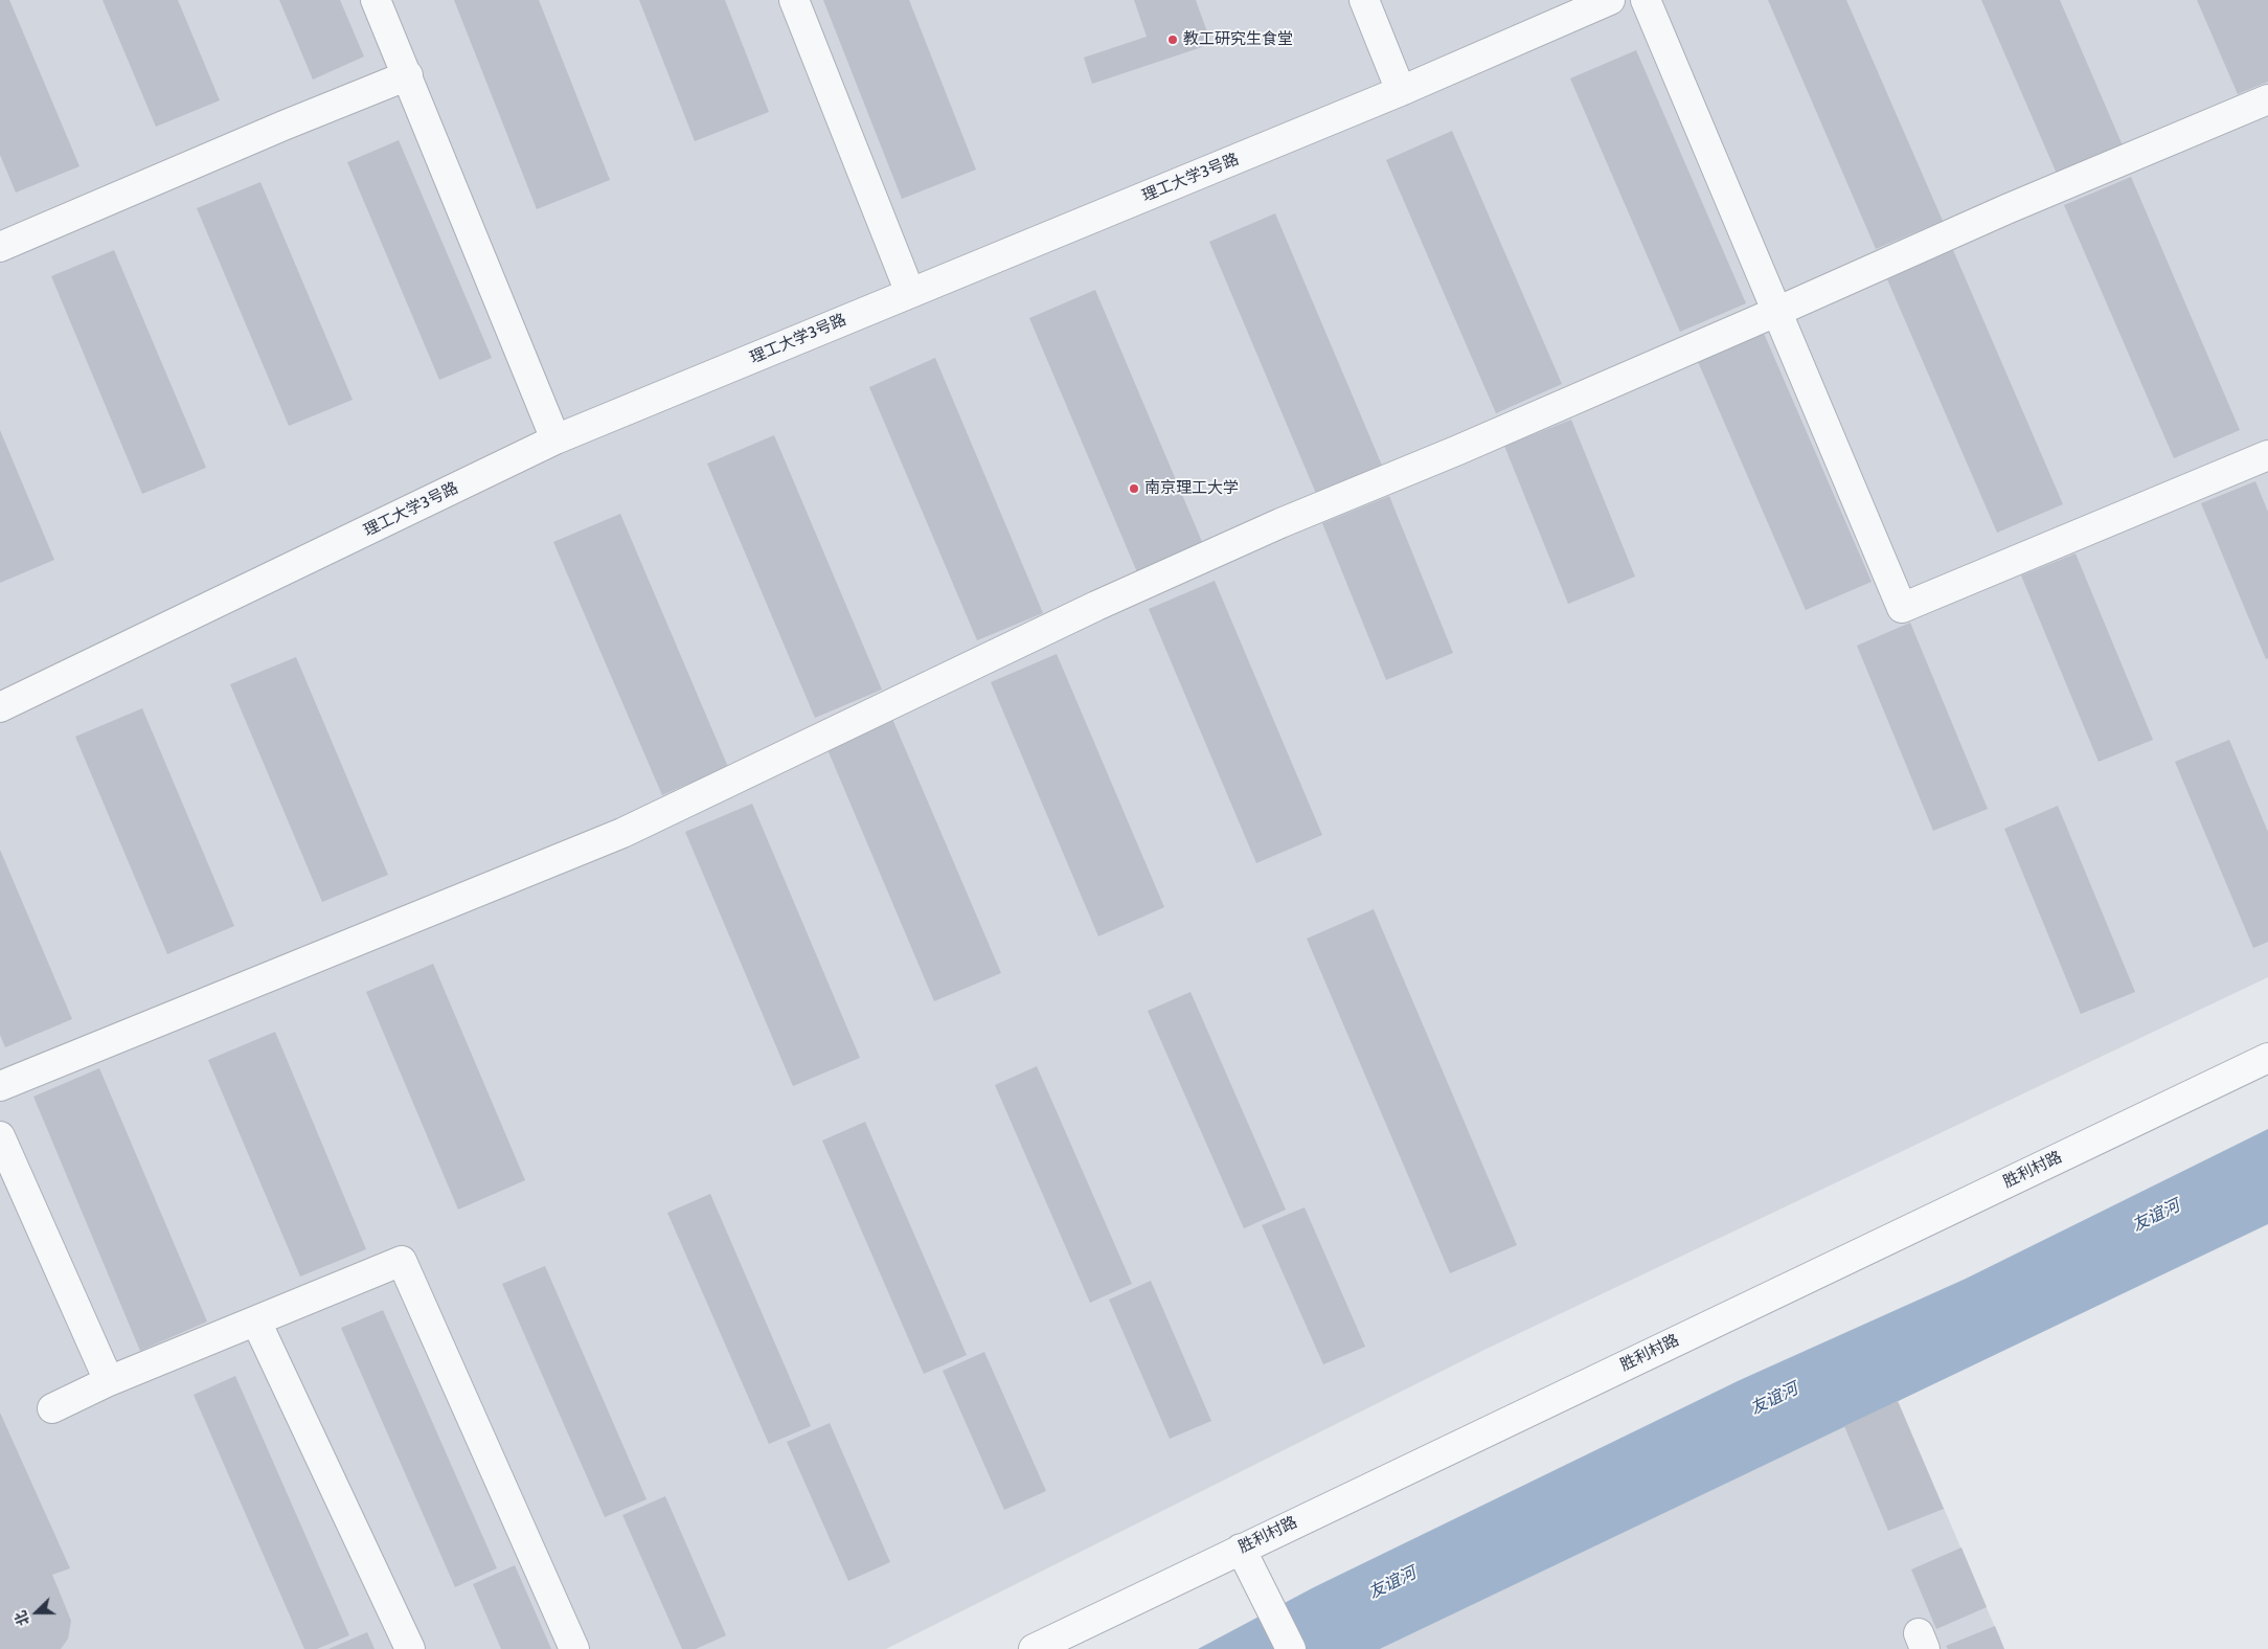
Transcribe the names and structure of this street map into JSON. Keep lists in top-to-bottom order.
{
  "streets": {
    "street": ["理工大学3号路", "胜利村路"]
  },
  "water": ["友谊河"],
  "places": ["教工研究生食堂", "南京理工大学"],
  "north": "left"
}
